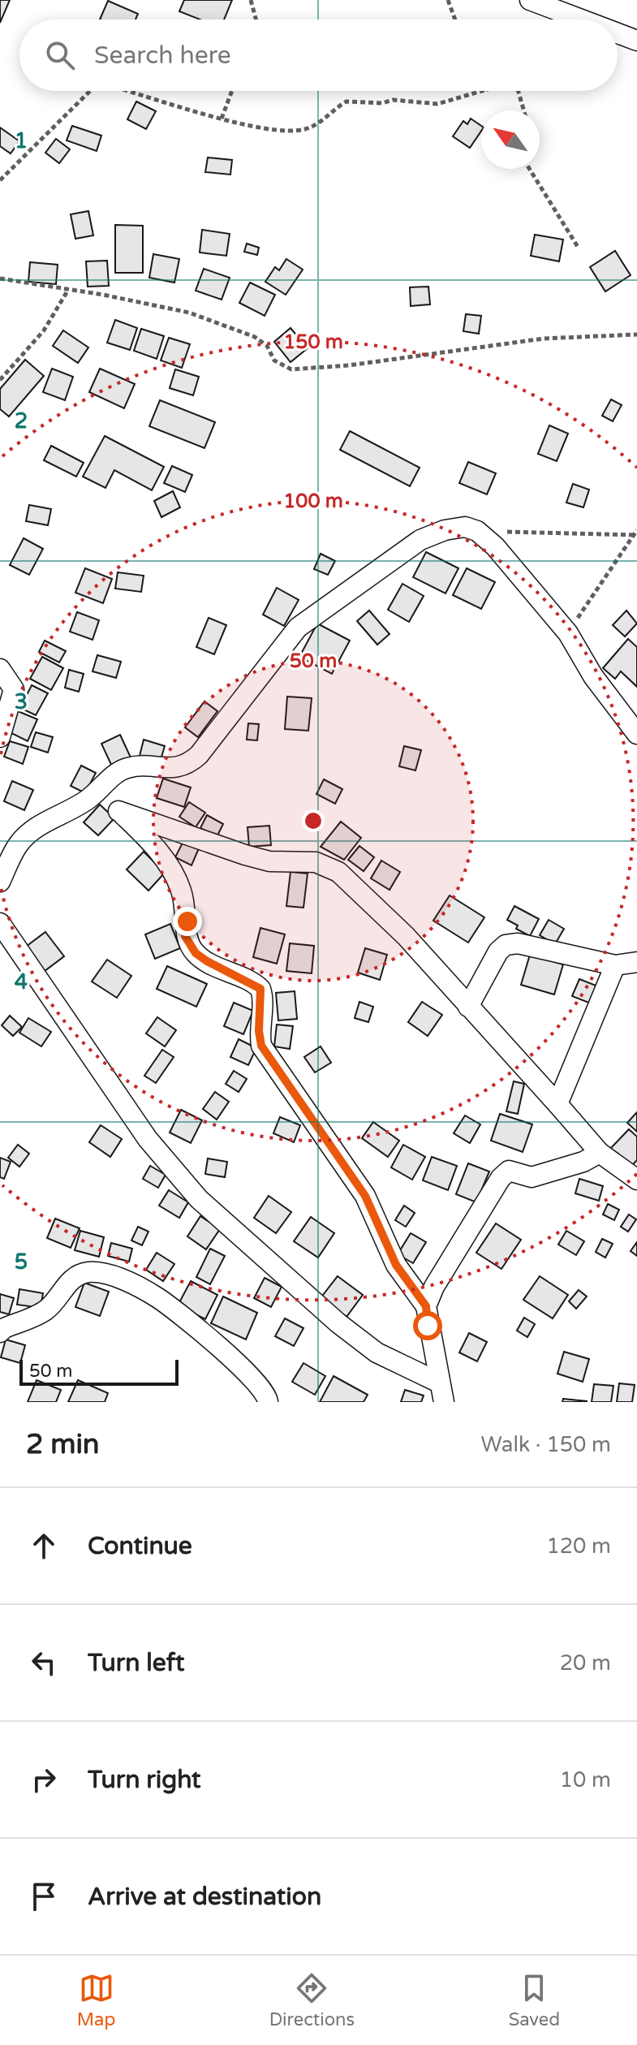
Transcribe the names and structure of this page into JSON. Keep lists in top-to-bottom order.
{
  "scale_bar": "50 m",
  "north": "top left",
  "page": {
    "search": "Search here",
    "scale": "50 m",
    "heading": ["2 min", "Walk · 150 m"],
    "list": [
      ["Continue", "120 m"],
      ["Turn left", "20 m"],
      ["Turn right", "10 m"],
      "Arrive at destination"
    ],
    "nav": ["Map", "Directions", "Saved"]
  },
  "grid": {
    "rows": [
      "1",
      "2",
      "3",
      "4",
      "5"
    ]
  },
  "rings": ["150 m", "100 m", "50 m"]
}
